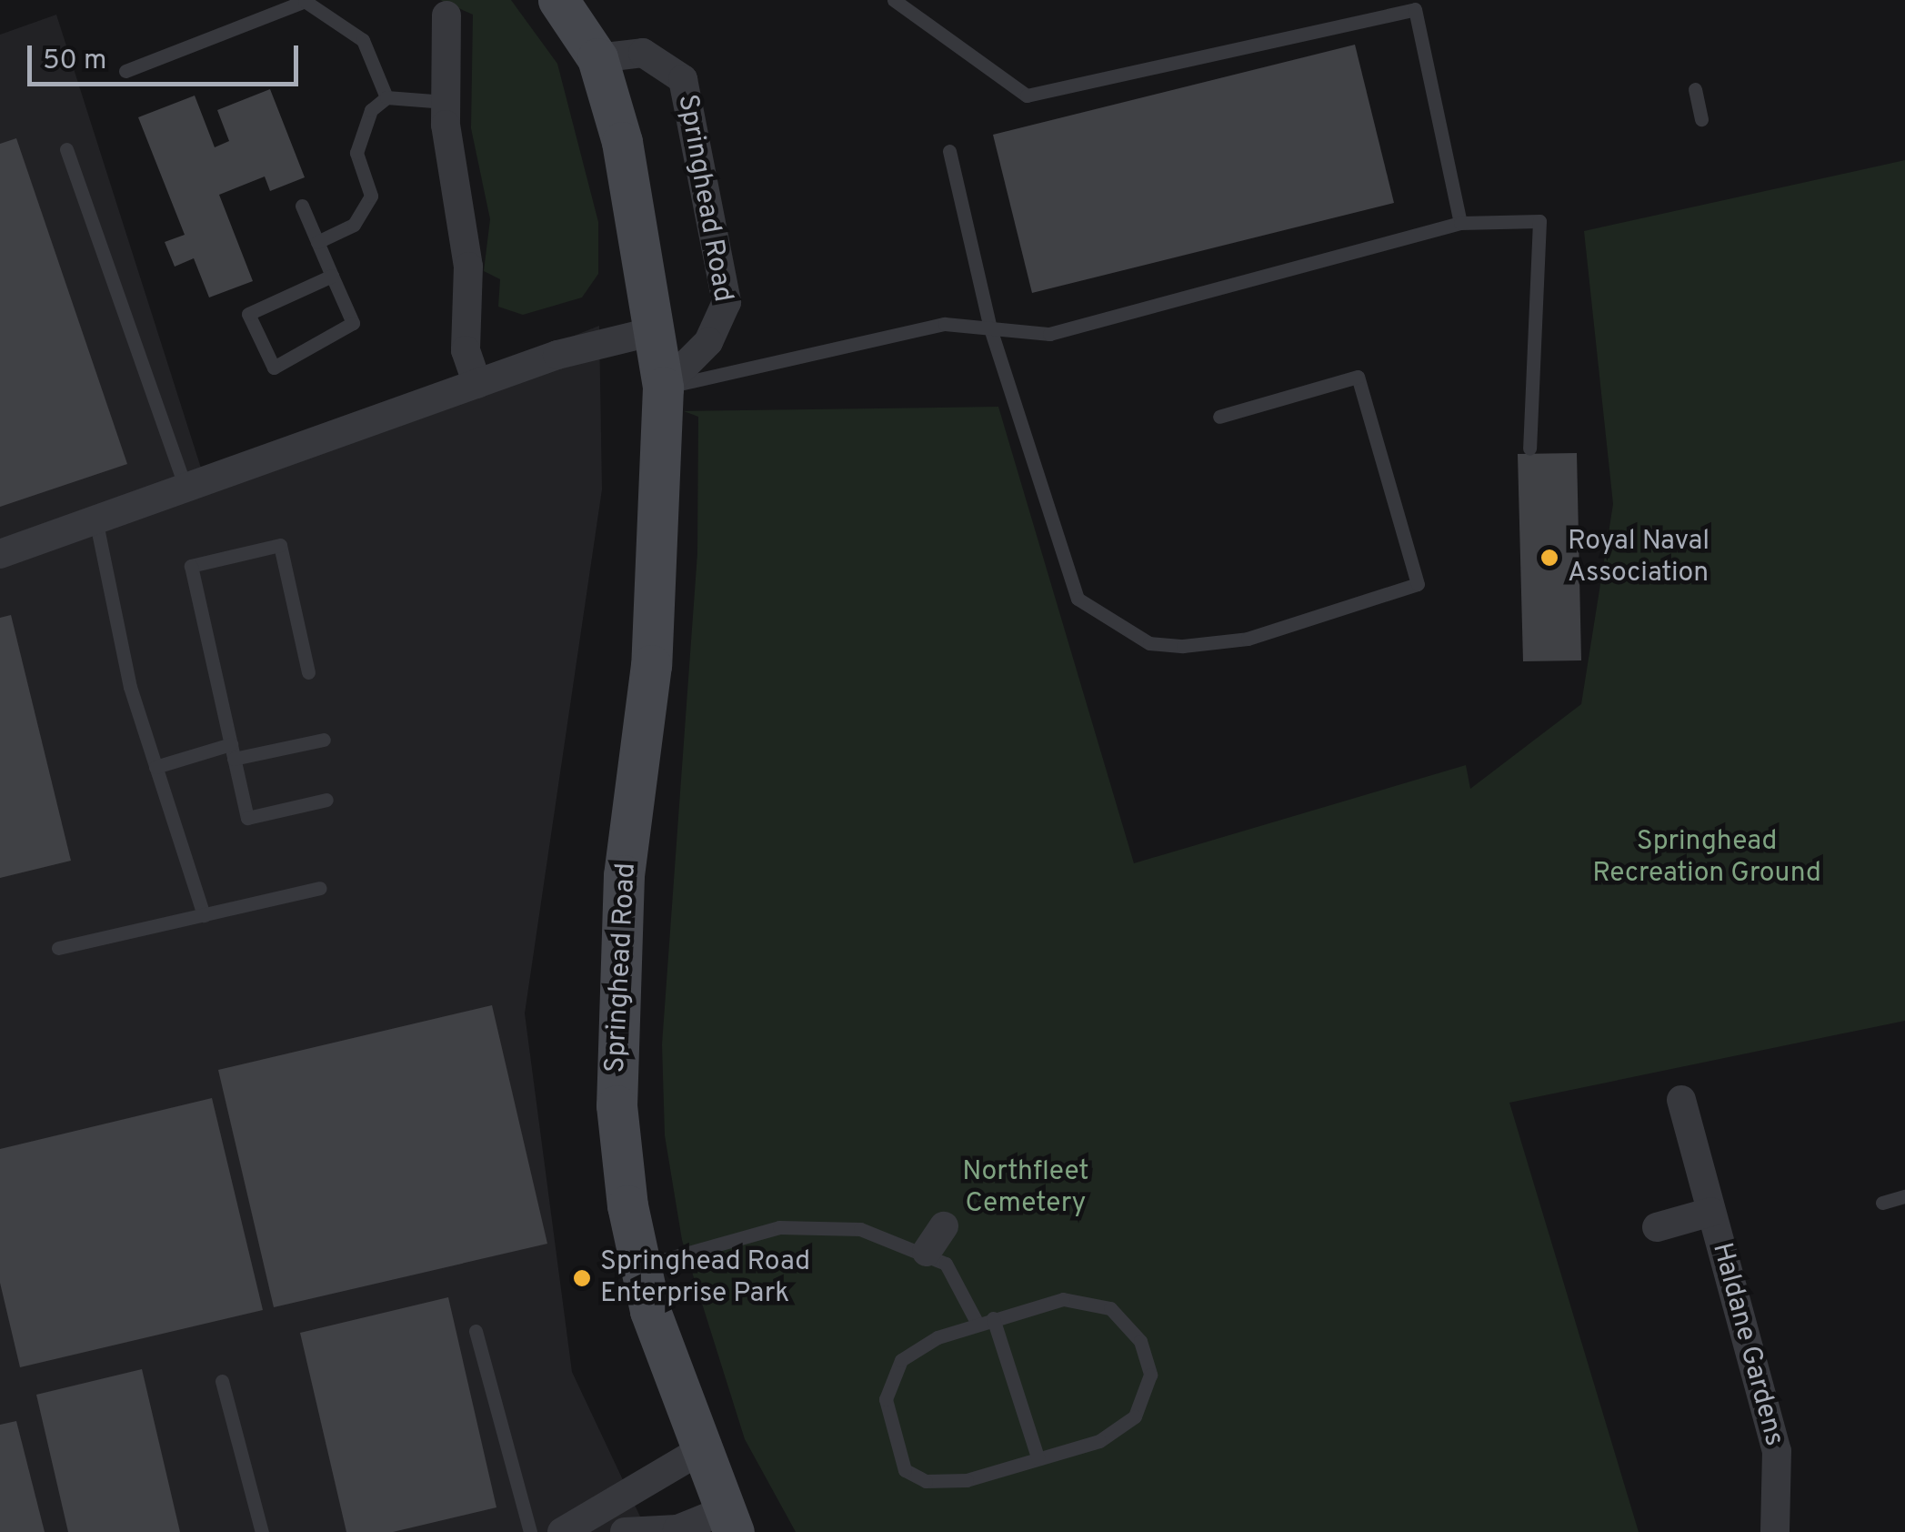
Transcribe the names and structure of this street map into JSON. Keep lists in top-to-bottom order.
{
  "streets": {
    "main road": ["Springhead Road"],
    "street": ["Haldane Gardens"]
  },
  "parks": ["Springhead Recreation Ground", "Northfleet Cemetery"],
  "places": ["Royal Naval Association", "Springhead Road Enterprise Park"],
  "scale_bar": "50 m"
}
